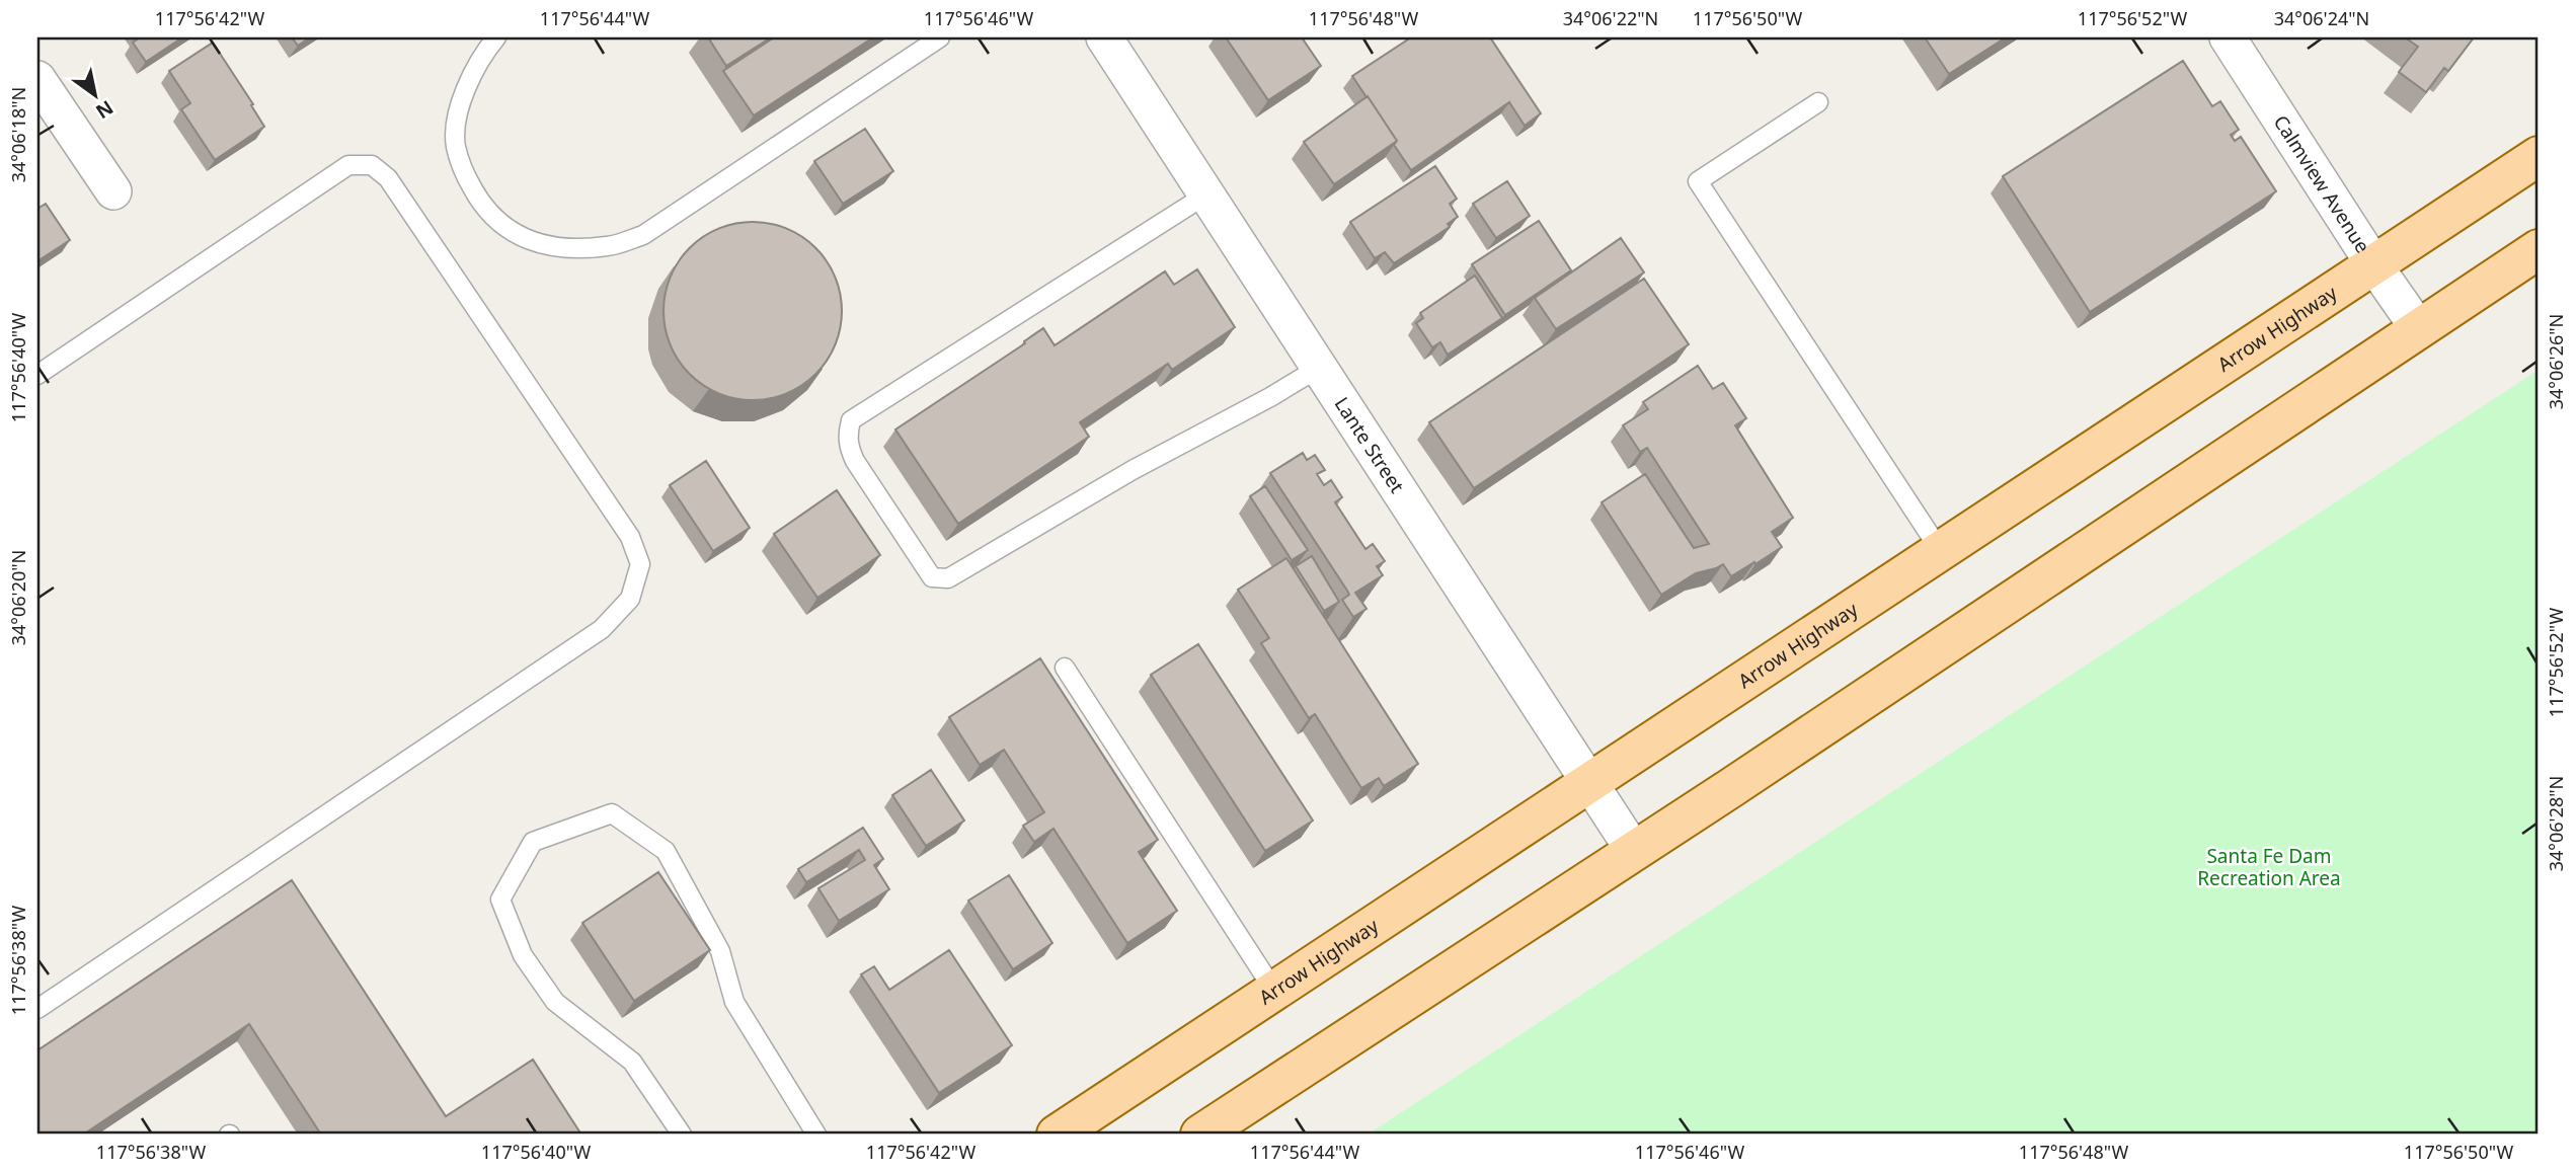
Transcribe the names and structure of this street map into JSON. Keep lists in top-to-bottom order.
{
  "streets": {
    "main road": ["Arrow Highway"],
    "street": ["Calmview Avenue", "Lante Street"]
  },
  "crossings": [
    ["Calmview Avenue", "Arrow Highway"],
    ["Arrow Highway", "Lante Street"]
  ],
  "parks": ["Santa Fe Dam Recreation Area"],
  "north": "bottom right",
  "coordinates": [
    "117°56'42\"W",
    "117°56'44\"W",
    "117°56'46\"W",
    "117°56'48\"W",
    "34°06'22\"N",
    "117°56'50\"W",
    "117°56'52\"W",
    "34°06'24\"N",
    "34°06'18\"N",
    "34°06'26\"N",
    "117°56'40\"W",
    "34°06'20\"N",
    "34°06'28\"N",
    "117°56'38\"W"
  ]
}
